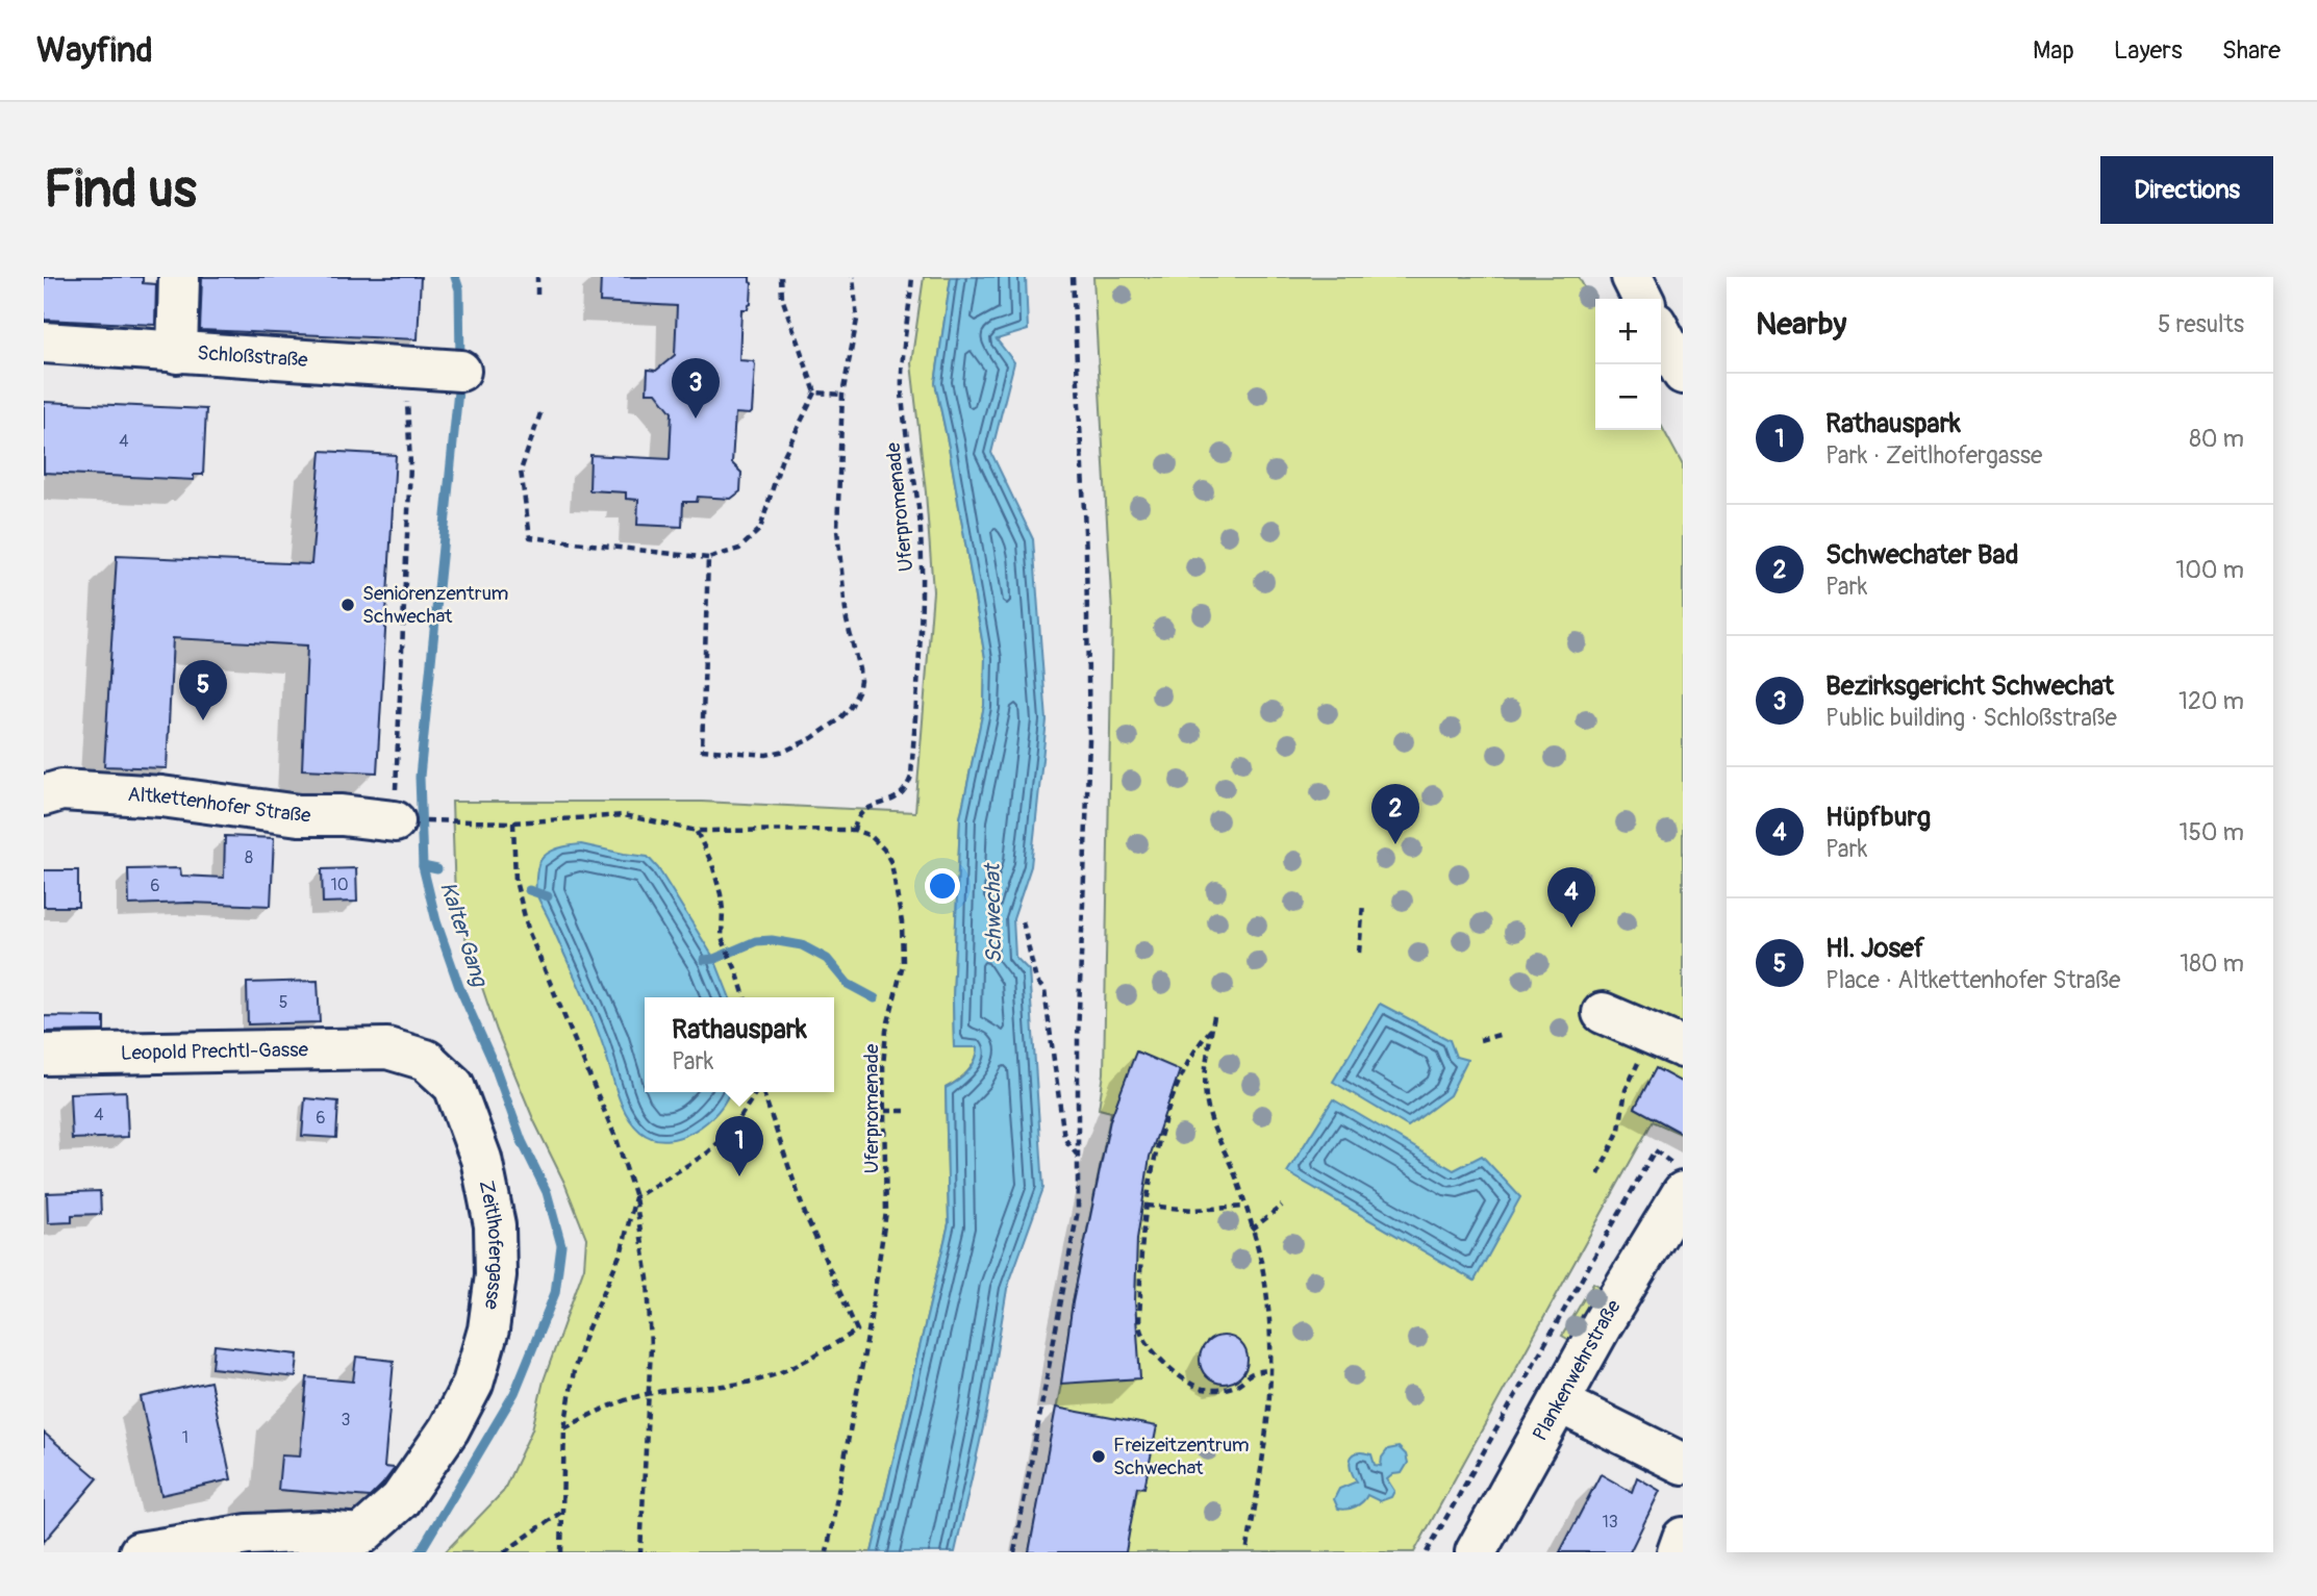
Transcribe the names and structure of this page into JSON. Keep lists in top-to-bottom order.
{
  "streets": {
    "street": [
      "Schloßstraße",
      "Altkettenhofer Straße",
      "Leopold Prechtl-Gasse",
      "Zeitlhofergasse",
      "Plankenwehrstraße"
    ],
    "path": ["Uferpromenade"]
  },
  "crossings": [
    ["Leopold Prechtl-Gasse", "Zeitlhofergasse"]
  ],
  "water": ["Schwechat", "Kalter Gang"],
  "places": ["Seniorenzentrum Schwechat", "Freizeitzentrum Schwechat"],
  "house_numbers": [
    "4",
    "8",
    "10",
    "6",
    "5",
    "4",
    "6",
    "3",
    "1",
    "13"
  ],
  "page": {
    "header": "Wayfind",
    "nav": ["Map", "Layers", "Share"],
    "buttons": "Directions",
    "title": "Find us",
    "heading": ["Nearby", "5 results"],
    "map_buttons": ["+", "−"],
    "pins": [
      "3",
      "5",
      "2",
      "4",
      "1"
    ],
    "list": [
      {
        "mark": "1",
        "name": "Rathauspark",
        "note": "Park · Zeitlhofergasse",
        "value": "80 m"
      },
      {
        "mark": "2",
        "name": "Schwechater Bad",
        "note": "Park",
        "value": "100 m"
      },
      {
        "mark": "3",
        "name": "Bezirksgericht Schwechat",
        "note": "Public building · Schloßstraße",
        "value": "120 m"
      },
      {
        "mark": "4",
        "name": "Hüpfburg",
        "note": "Park",
        "value": "150 m"
      },
      {
        "mark": "5",
        "name": "Hl. Josef",
        "note": "Place · Altkettenhofer Straße",
        "value": "180 m"
      }
    ],
    "popup": ["Rathauspark", "Park"]
  }
}
